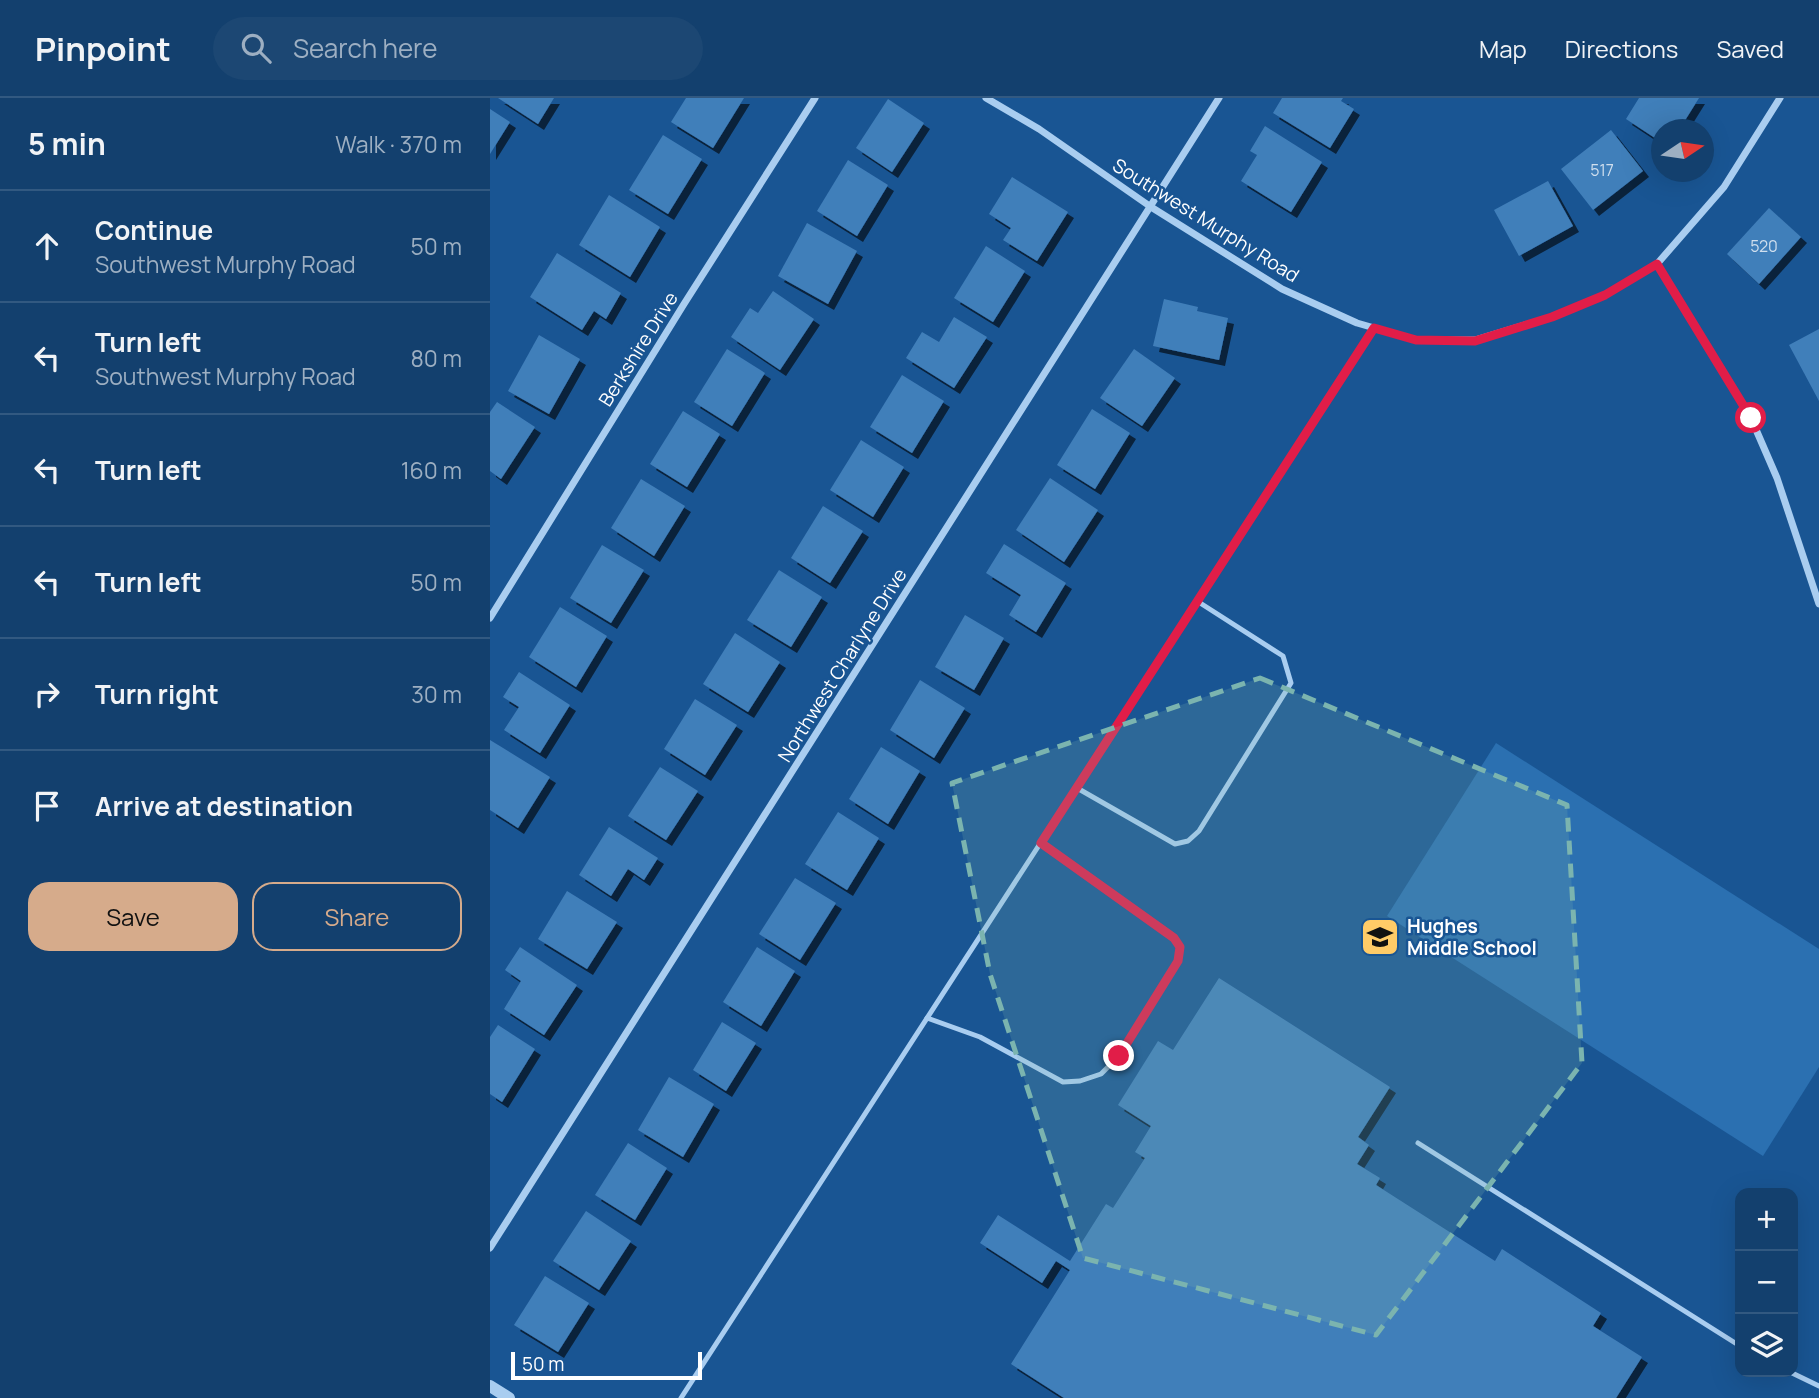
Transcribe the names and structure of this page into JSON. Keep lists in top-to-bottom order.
{
  "streets": {
    "street": ["Southwest Murphy Road", "Berkshire Drive", "Northwest Charlyne Drive"]
  },
  "crossings": [
    ["Southwest Murphy Road", "Northwest Charlyne Drive"]
  ],
  "places": {
    "school or university": ["Hughes Middle School"]
  },
  "house_numbers": ["517", "520"],
  "scale_bar": "50 m",
  "north": "right",
  "page": {
    "header": "Pinpoint",
    "search": "Search here",
    "nav": ["Map", "Directions", "Saved"],
    "heading": ["5 min", "Walk · 370 m"],
    "list": [
      ["Continue", "Southwest Murphy Road", "50 m"],
      ["Turn left", "Southwest Murphy Road", "80 m"],
      ["Turn left", "160 m"],
      ["Turn left", "50 m"],
      ["Turn right", "30 m"],
      "Arrive at destination"
    ],
    "buttons": ["Save", "Share"],
    "map_buttons": ["+", "−"],
    "scale": "50 m"
  }
}
